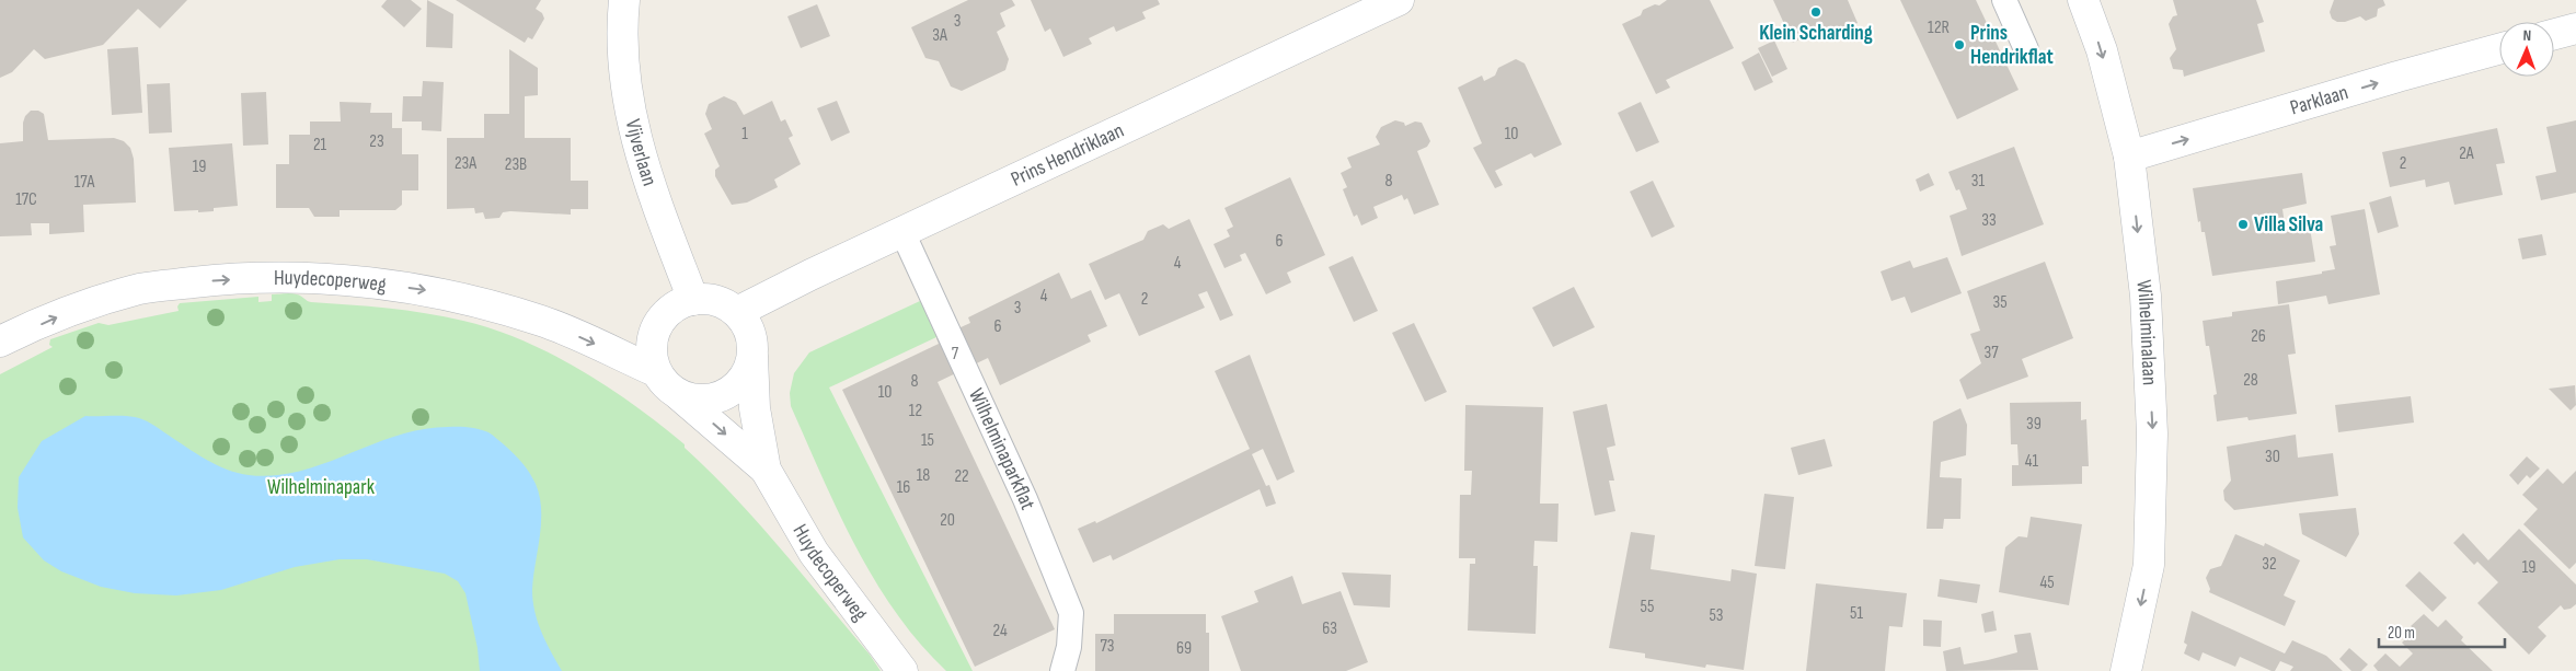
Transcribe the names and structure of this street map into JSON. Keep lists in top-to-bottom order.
{
  "streets": {
    "street": [
      "Parklaan",
      "Vijverlaan",
      "Prins Hendriklaan",
      "Huydecoperweg",
      "Wilhelminalaan"
    ],
    "lane": ["Wilhelminaparkflat"]
  },
  "crossings": [
    ["Parklaan", "Wilhelminalaan"],
    ["Vijverlaan", "Prins Hendriklaan"],
    ["Vijverlaan", "Huydecoperweg"],
    ["Prins Hendriklaan", "Huydecoperweg"],
    ["Prins Hendriklaan", "Wilhelminaparkflat"]
  ],
  "one_way": ["Parklaan", "Huydecoperweg", "Wilhelminalaan"],
  "parks": ["Wilhelminapark"],
  "places": ["Klein Scharding", "Prins Hendrikflat", "Villa Silva"],
  "house_numbers": [
    "3",
    "12R",
    "3A",
    "1",
    "10",
    "23",
    "21",
    "2A",
    "23A",
    "2",
    "23B",
    "19",
    "8",
    "31",
    "17A",
    "17C",
    "33",
    "6",
    "4",
    "4",
    "2",
    "35",
    "3",
    "6",
    "26",
    "37",
    "7",
    "28",
    "8",
    "10",
    "12",
    "39",
    "15",
    "30",
    "41",
    "18",
    "22",
    "16",
    "20",
    "32",
    "19",
    "45",
    "55",
    "51",
    "53",
    "63",
    "24",
    "73",
    "69"
  ],
  "scale_bar": "20 m",
  "north": "top"
}
